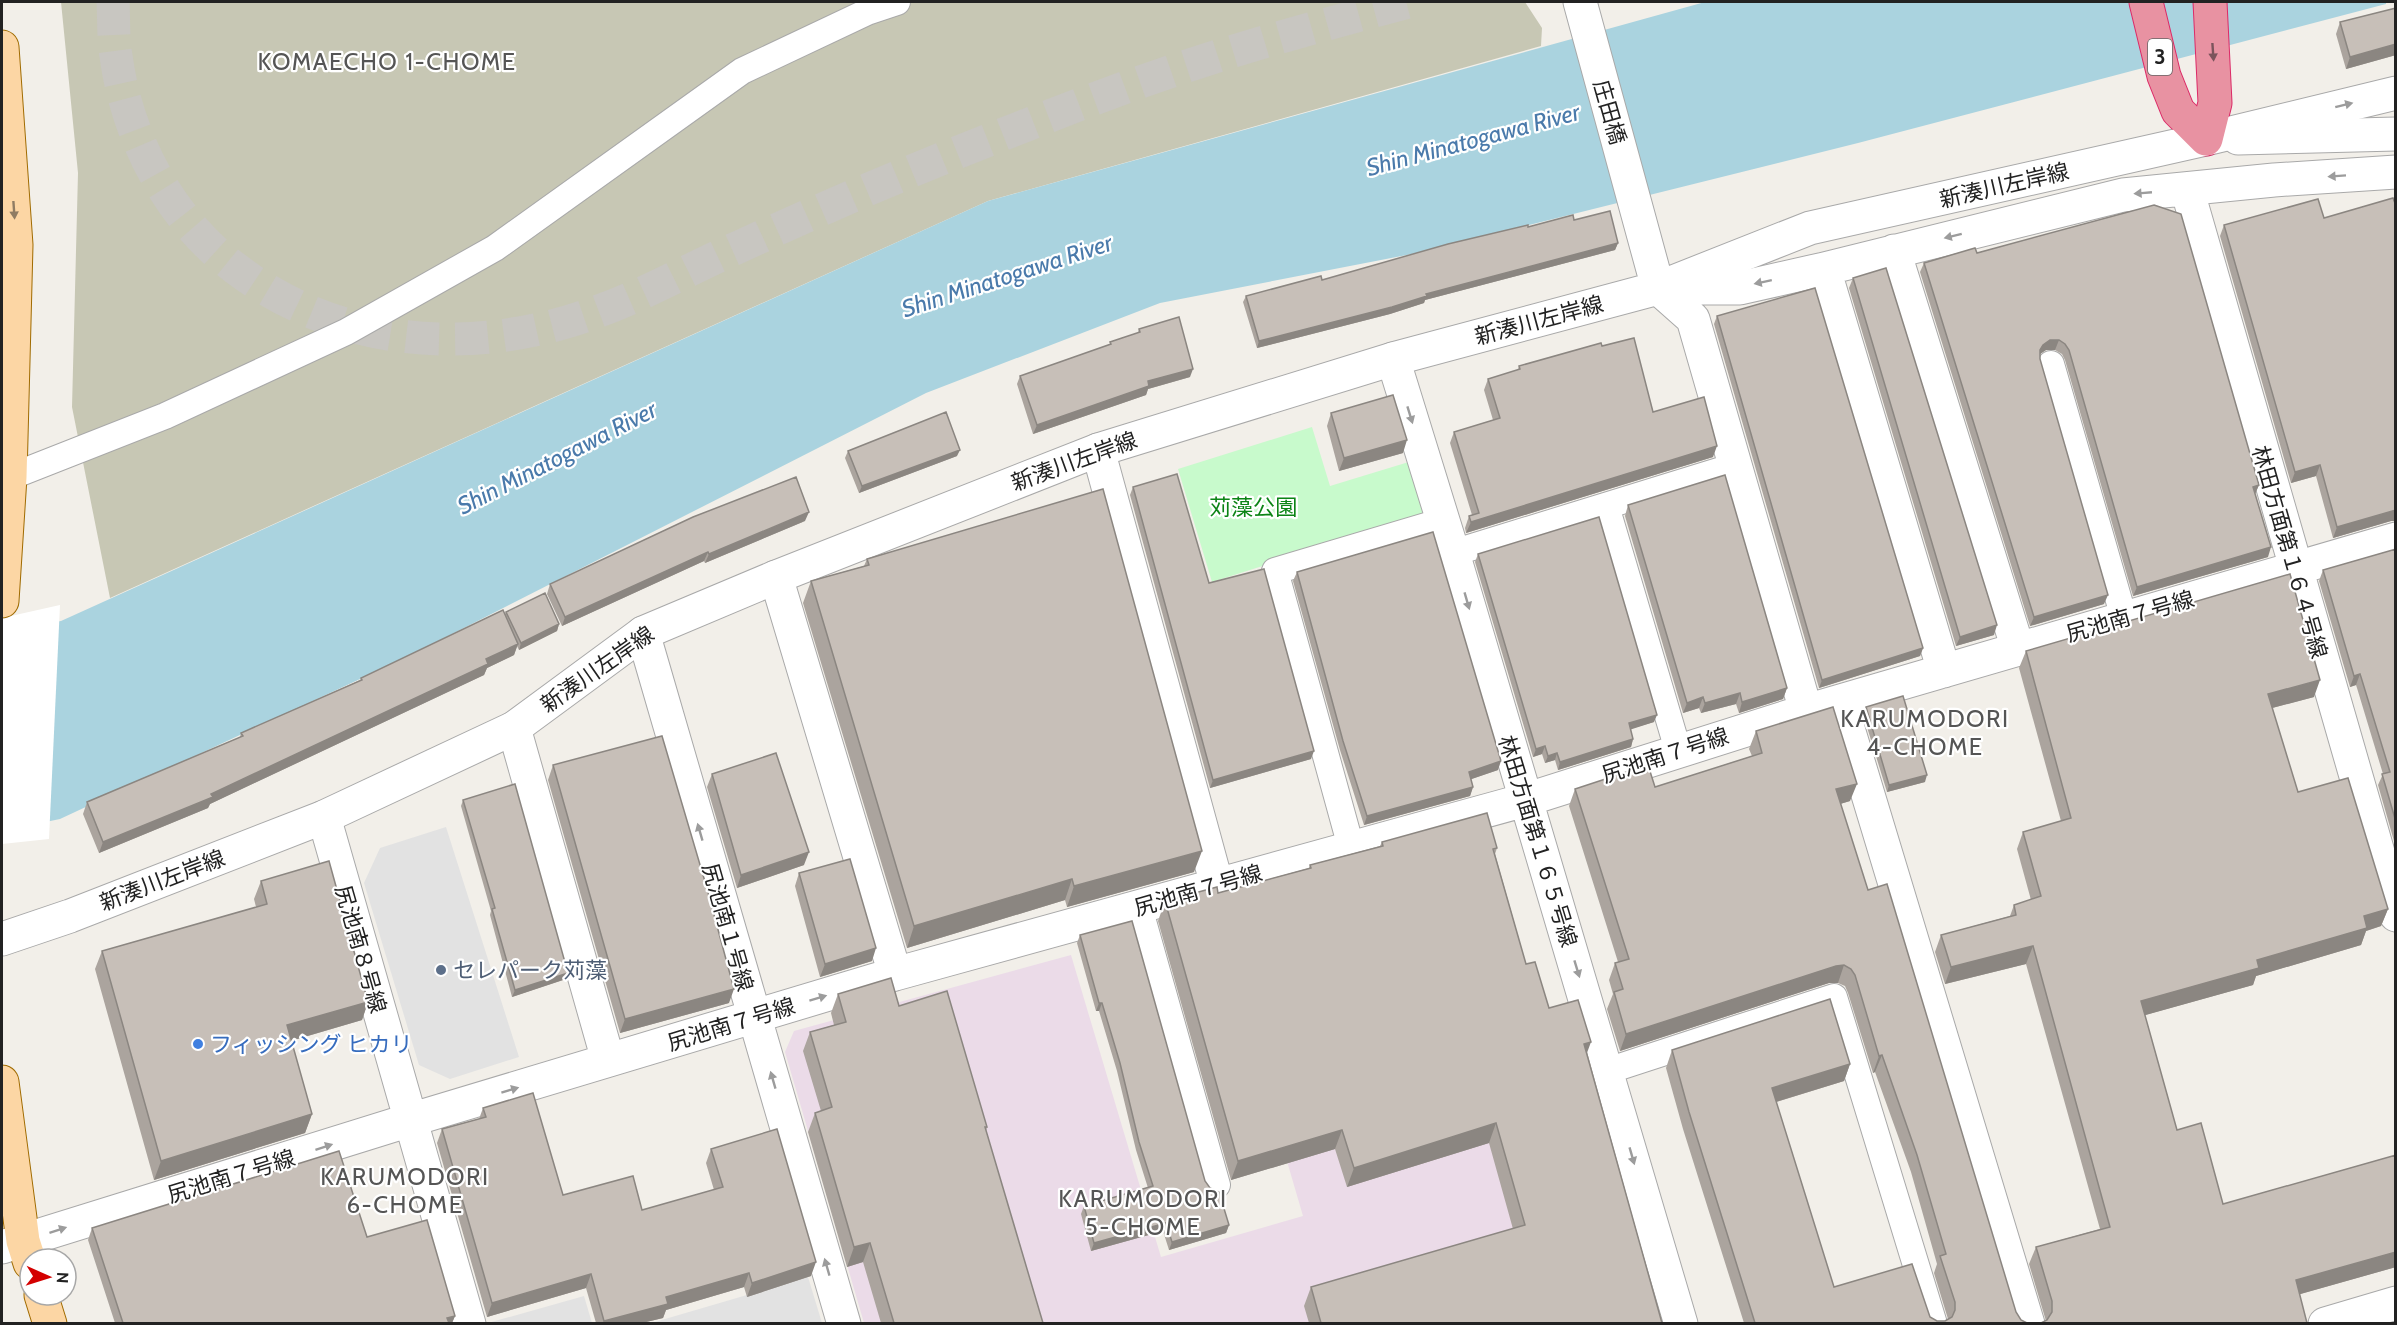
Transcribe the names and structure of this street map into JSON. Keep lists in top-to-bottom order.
{
  "streets": {
    "highway": ["3"],
    "street": [
      "庄田橋",
      "新湊川左岸線",
      "林田方面第１６４号線",
      "尻池南７号線",
      "林田方面第１６５号線",
      "尻池南１号線",
      "尻池南８号線"
    ]
  },
  "crossings": [
    ["3", "新湊川左岸線"],
    ["庄田橋", "新湊川左岸線"],
    ["新湊川左岸線", "林田方面第１６５号線"],
    ["新湊川左岸線", "尻池南１号線"],
    ["新湊川左岸線", "尻池南８号線"],
    ["林田方面第１６４号線", "尻池南７号線"],
    ["尻池南７号線", "林田方面第１６５号線"],
    ["尻池南７号線", "尻池南１号線"],
    ["尻池南７号線", "尻池南８号線"]
  ],
  "districts": [
    "KOMAECHO 1-CHOME",
    "KARUMODORI 4-CHOME",
    "KARUMODORI 6-CHOME",
    "KARUMODORI 5-CHOME"
  ],
  "water": ["Shin Minatogawa River"],
  "parks": ["苅藻公園"],
  "places": ["セレパーク苅藻", "フィッシング ヒカリ"],
  "north": "right"
}
